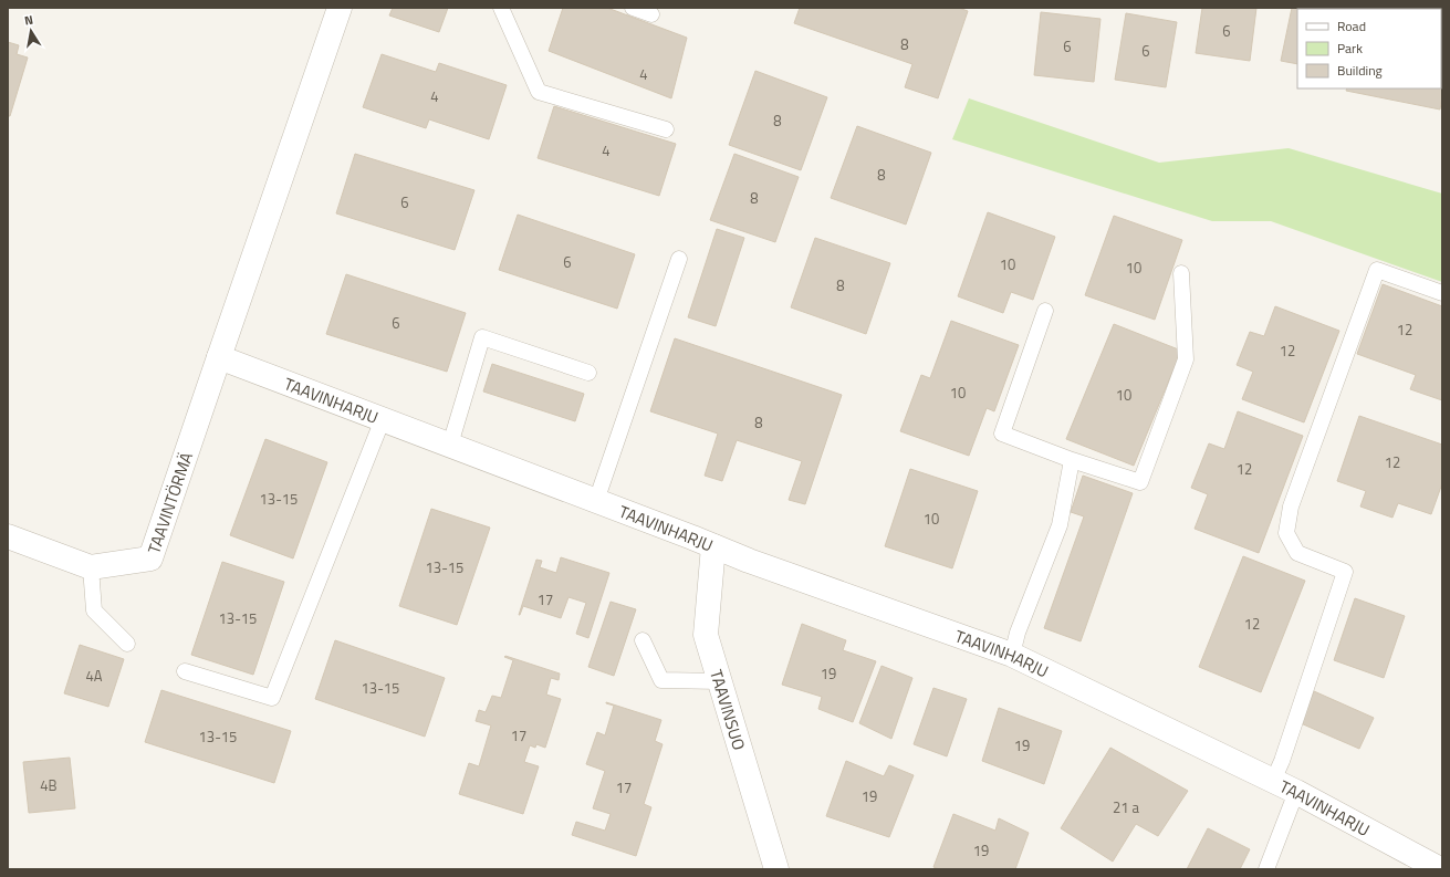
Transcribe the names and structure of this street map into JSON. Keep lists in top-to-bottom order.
{
  "streets": {
    "street": ["TAAVINHARJU", "TAAVINTÖRMÄ", "TAAVINSUO"]
  },
  "crossings": [
    ["TAAVINHARJU", "TAAVINTÖRMÄ"],
    ["TAAVINHARJU", "TAAVINSUO"]
  ],
  "house_numbers": [
    "6",
    "8",
    "6",
    "6",
    "4",
    "4",
    "8",
    "4",
    "8",
    "8",
    "6",
    "6",
    "10",
    "10",
    "8",
    "6",
    "12",
    "12",
    "10",
    "10",
    "8",
    "12",
    "12",
    "13-15",
    "10",
    "13-15",
    "17",
    "13-15",
    "12",
    "19",
    "4A",
    "13-15",
    "17",
    "13-15",
    "19",
    "4B",
    "17",
    "19",
    "21 a",
    "19"
  ],
  "legend": ["Road", "Park", "Building"],
  "north": "top"
}
